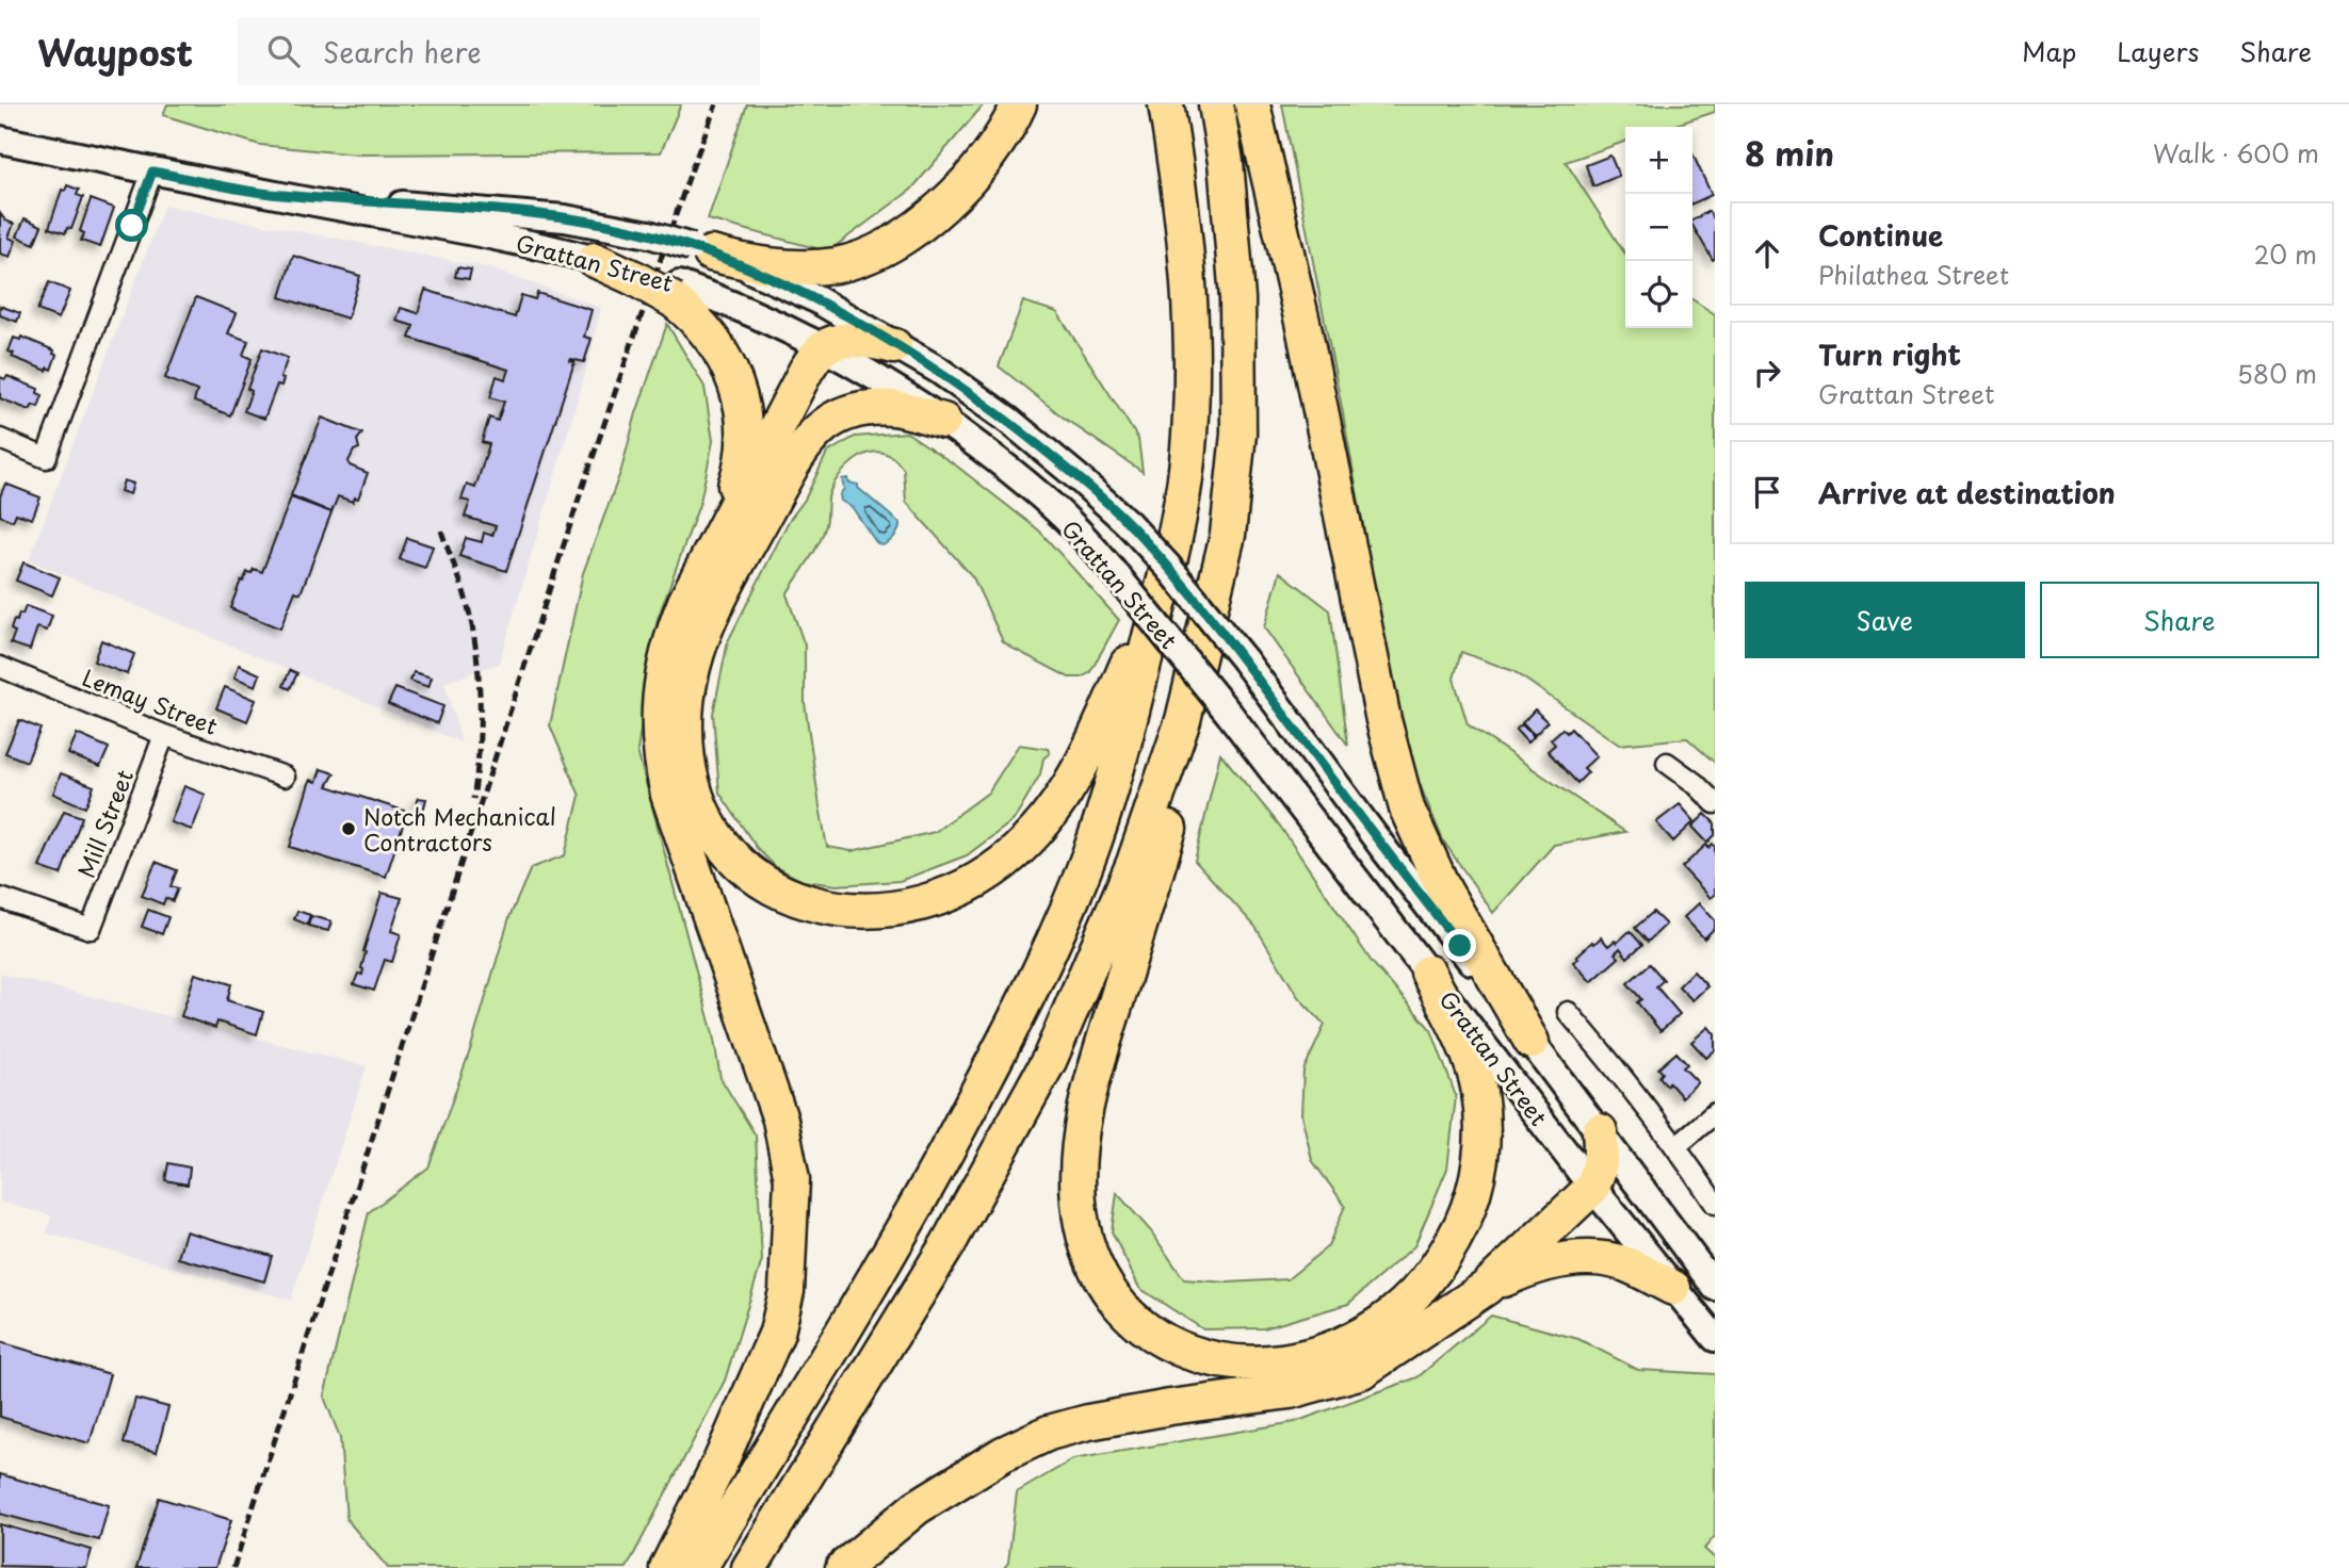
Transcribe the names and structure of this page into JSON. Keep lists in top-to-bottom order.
{
  "streets": {
    "main road": ["Grattan Street"],
    "street": ["Lemay Street", "Mill Street"]
  },
  "crossings": [
    ["Lemay Street", "Mill Street"]
  ],
  "places": ["Notch Mechanical Contractors"],
  "page": {
    "header": "Waypost",
    "search": "Search here",
    "nav": ["Map", "Layers", "Share"],
    "heading": ["8 min", "Walk · 600 m"],
    "map_buttons": ["+", "−"],
    "list": [
      ["Continue", "Philathea Street", "20 m"],
      ["Turn right", "Grattan Street", "580 m"],
      "Arrive at destination"
    ],
    "buttons": ["Save", "Share"]
  }
}
